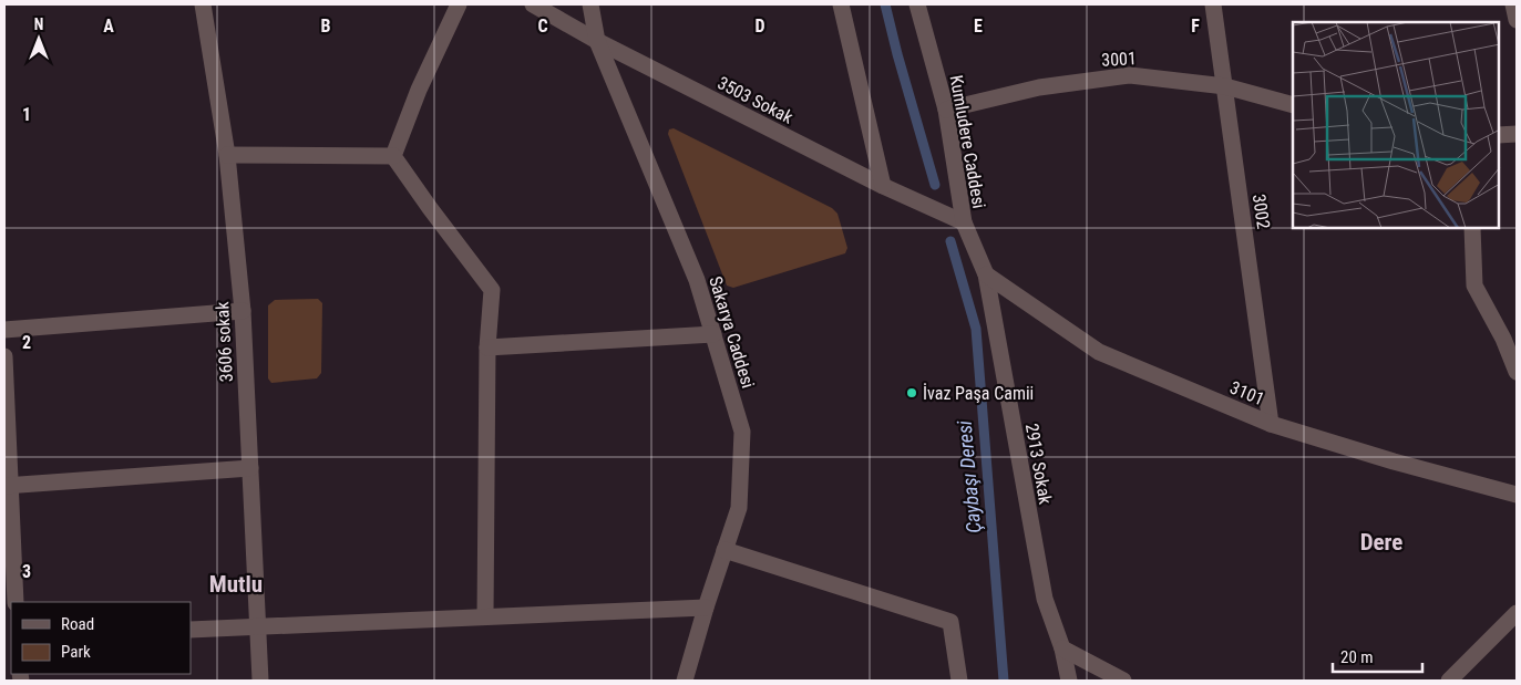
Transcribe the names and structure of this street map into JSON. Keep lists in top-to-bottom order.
{
  "streets": {
    "street": [
      "3001",
      "3503 Sokak",
      "Kumludere Caddesi",
      "3002",
      "Sakarya Caddesi",
      "3606 sokak",
      "3101",
      "2913 Sokak"
    ]
  },
  "crossings": [
    ["3001", "Kumludere Caddesi"],
    ["3001", "3002"],
    ["3503 Sokak", "Kumludere Caddesi"],
    ["3503 Sokak", "Sakarya Caddesi"],
    ["3503 Sokak", "2913 Sokak"],
    ["Kumludere Caddesi", "2913 Sokak"],
    ["3002", "3101"],
    ["3101", "2913 Sokak"]
  ],
  "districts": ["Dere", "Mutlu"],
  "water": ["Çaybaşı Deresi"],
  "places": ["İvaz Paşa Camii"],
  "legend": ["Road", "Park"],
  "scale_bar": "20 m",
  "north": "top",
  "grid": {
    "columns": [
      "A",
      "B",
      "C",
      "D",
      "E",
      "F"
    ],
    "rows": ["1", "2", "3"]
  }
}
